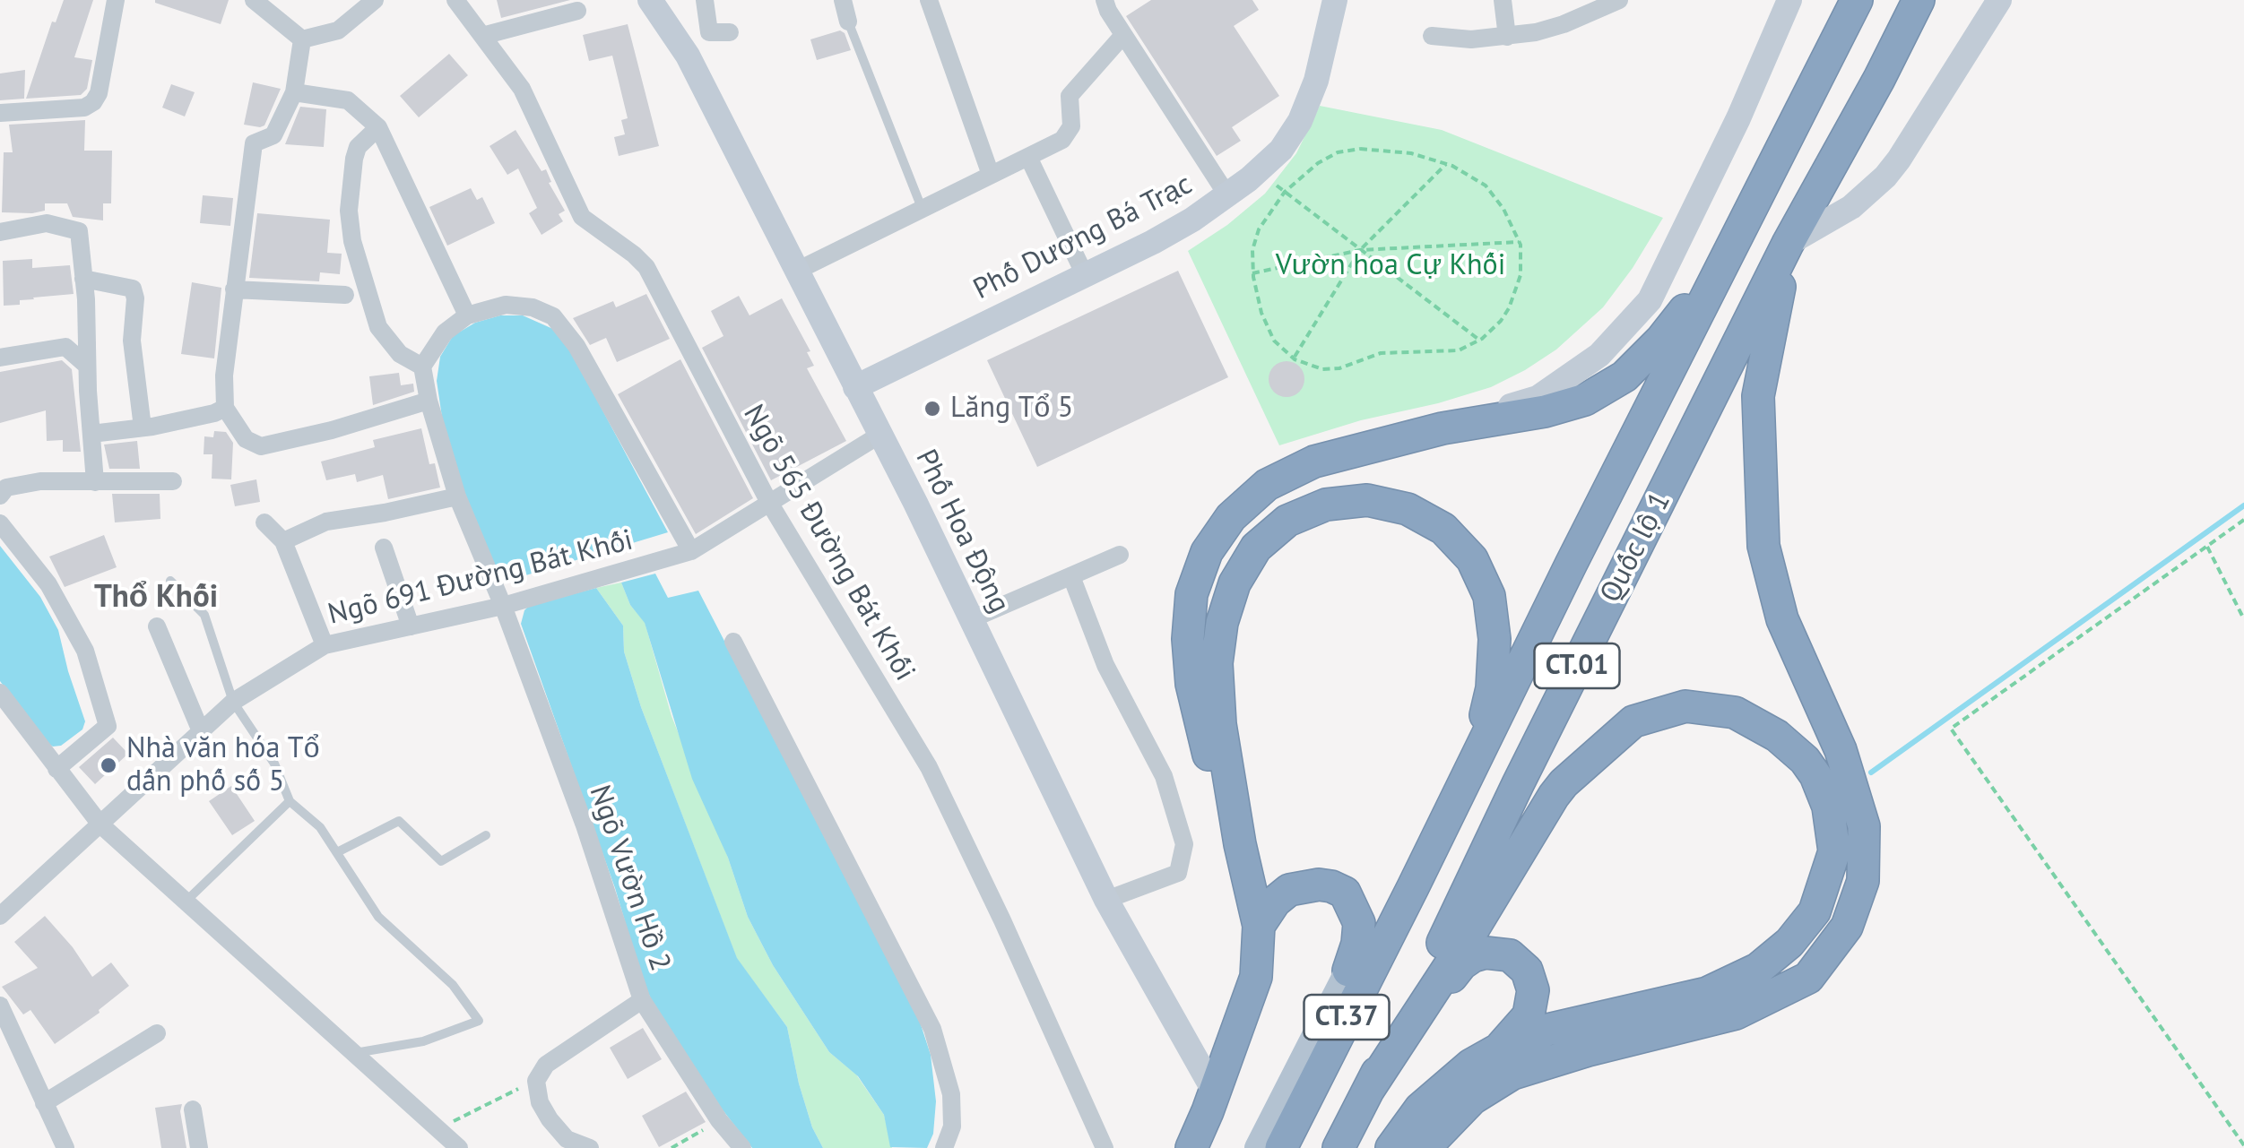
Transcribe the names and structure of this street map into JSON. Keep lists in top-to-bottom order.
{
  "streets": {
    "highway": ["Quốc lộ 1", "CT.01", "CT.37"],
    "street": [
      "Phố Dương Bá Trạc",
      "Phố Hoa Động",
      "Ngõ 565 Đường Bát Khối",
      "Ngõ 691 Đường Bát Khối",
      "Ngõ Vườn Hồ 2"
    ]
  },
  "crossings": [
    ["Phố Dương Bá Trạc", "Phố Hoa Động"],
    ["Phố Hoa Động", "Ngõ 691 Đường Bát Khối"],
    ["Ngõ 565 Đường Bát Khối", "Ngõ 691 Đường Bát Khối"],
    ["Ngõ 691 Đường Bát Khối", "Ngõ Vườn Hồ 2"]
  ],
  "districts": ["Thổ Khối"],
  "parks": ["Vườn hoa Cự Khối"],
  "places": ["Lăng Tổ 5", "Nhà văn hóa Tổ dấn phố số 5"]
}
